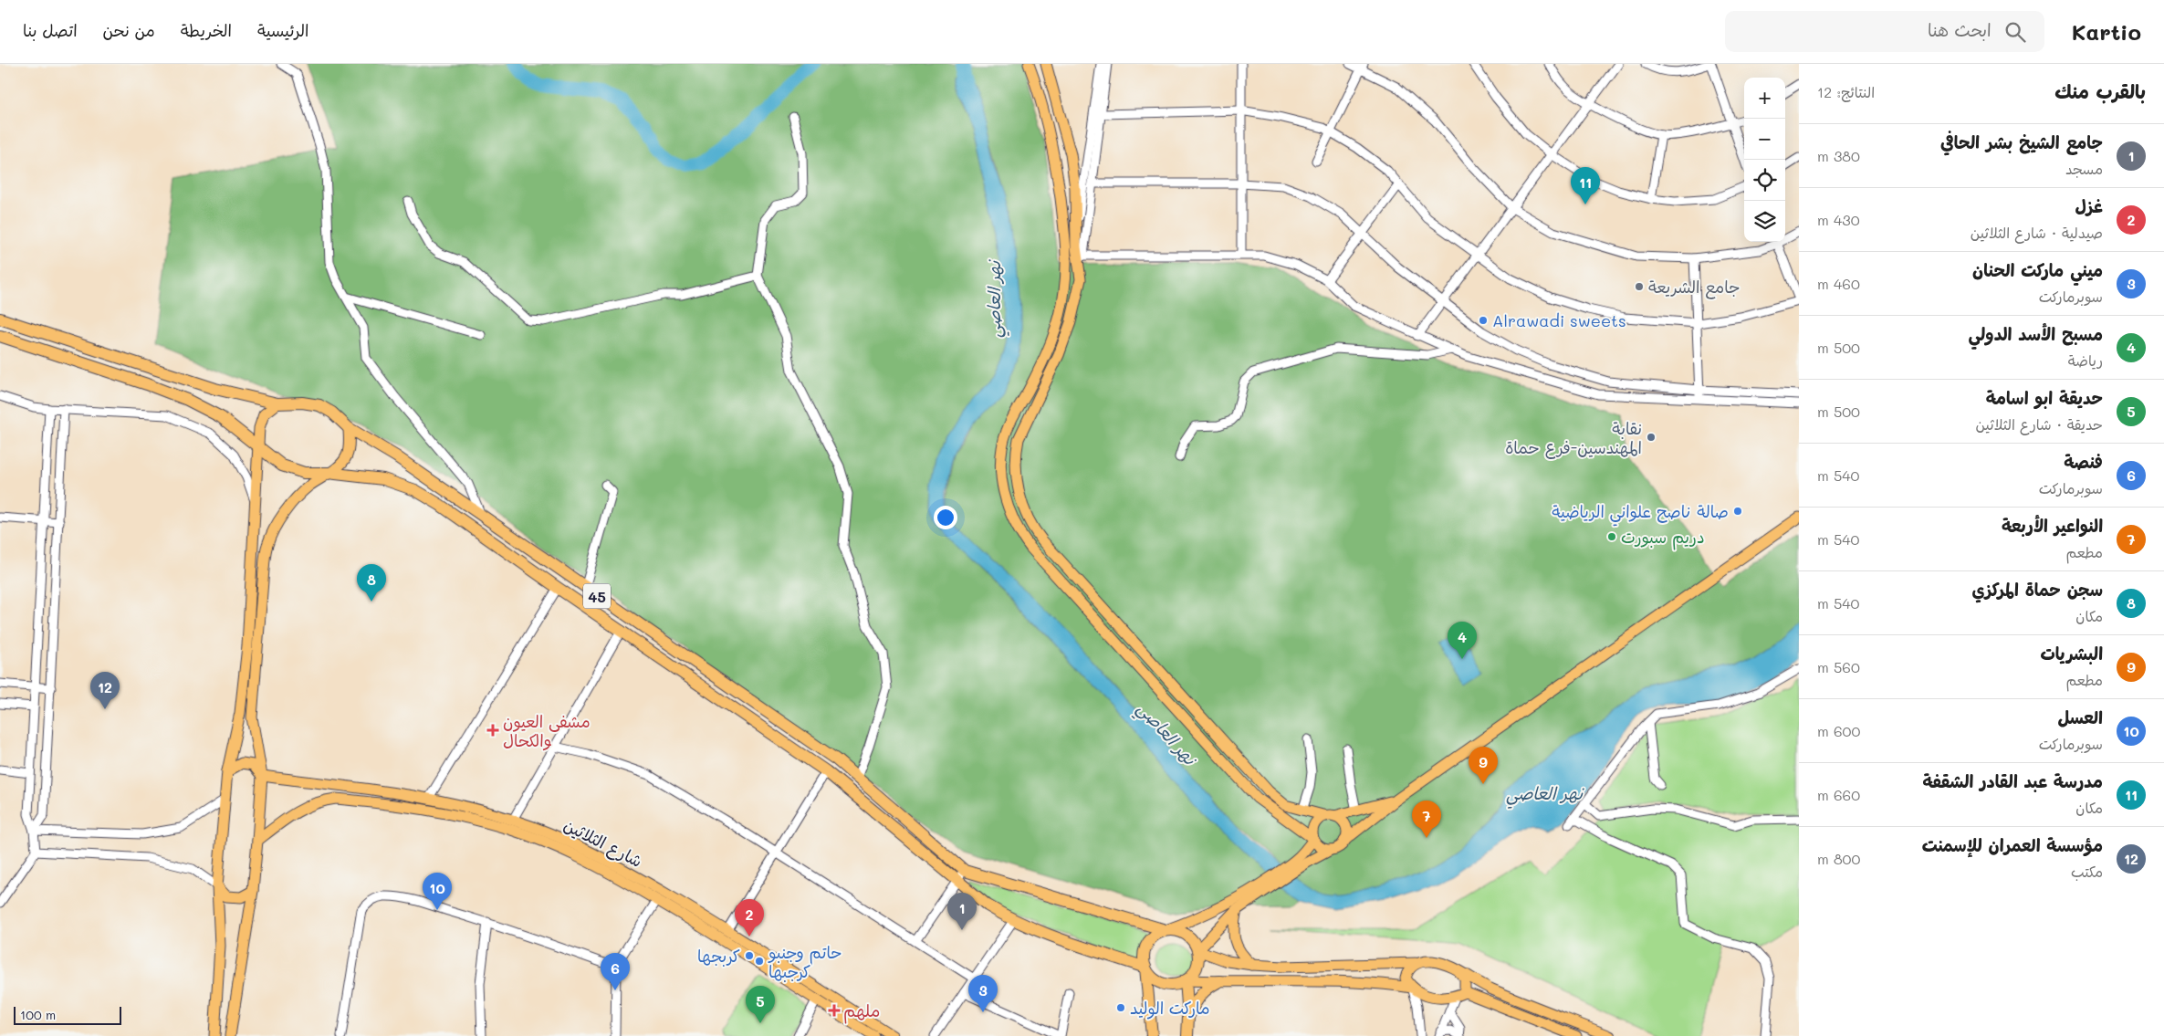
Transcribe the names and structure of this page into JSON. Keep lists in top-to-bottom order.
{
  "streets": {
    "highway": ["45"],
    "main road": ["شارع الثلاثين"]
  },
  "water": ["نهر العاصي"],
  "places": {
    "other": [
      "جامع الشريعة",
      "Alrawadi sweets",
      "نقابة المهندسين-فرع حماة",
      "صالة ناصح علواني الرياضية",
      "دريم سبورت",
      "كربجها",
      "حاتم وجنبو كرجبها",
      "ماركت الوليد"
    ],
    "health": ["مشفى العيون والكحال", "ملهم"]
  },
  "scale_bar": "100 m",
  "page": {
    "header": "Kartio",
    "search": "ابحث هنا",
    "nav": [
      "الرئيسية",
      "الخريطة",
      "من نحن",
      "اتصل بنا"
    ],
    "heading": ["بالقرب منك", "النتائج: 12"],
    "map_buttons": ["+", "−"],
    "list": [
      {
        "mark": "1",
        "name": "جامع الشيخ بشر الحافي",
        "note": "مسجد",
        "value": "380 m"
      },
      {
        "mark": "2",
        "name": "غزل",
        "note": "صيدلية · شارع الثلاثين",
        "value": "430 m"
      },
      {
        "mark": "3",
        "name": "ميني ماركت الحنان",
        "note": "سوبرماركت",
        "value": "460 m"
      },
      {
        "mark": "4",
        "name": "مسبح الأسد الدولي",
        "note": "رياضة",
        "value": "500 m"
      },
      {
        "mark": "5",
        "name": "حديقة ابو اسامة",
        "note": "حديقة · شارع الثلاثين",
        "value": "500 m"
      },
      {
        "mark": "6",
        "name": "فنصة",
        "note": "سوبرماركت",
        "value": "540 m"
      },
      {
        "mark": "7",
        "name": "النواعير الأربعة",
        "note": "مطعم",
        "value": "540 m"
      },
      {
        "mark": "8",
        "name": "سجن حماة المركزي",
        "note": "مكان",
        "value": "540 m"
      },
      {
        "mark": "9",
        "name": "البشريات",
        "note": "مطعم",
        "value": "560 m"
      },
      {
        "mark": "10",
        "name": "العسل",
        "note": "سوبرماركت",
        "value": "600 m"
      },
      {
        "mark": "11",
        "name": "مدرسة عبد القادر الشقفة",
        "note": "مكان",
        "value": "660 m"
      },
      {
        "mark": "12",
        "name": "مؤسسة العمران للإسمنت",
        "note": "مكتب",
        "value": "800 m"
      }
    ],
    "pins": [
      "11",
      "8",
      "4",
      "12",
      "9",
      "7",
      "10",
      "1",
      "2",
      "6",
      "3",
      "5"
    ],
    "scale": "100 m"
  }
}
